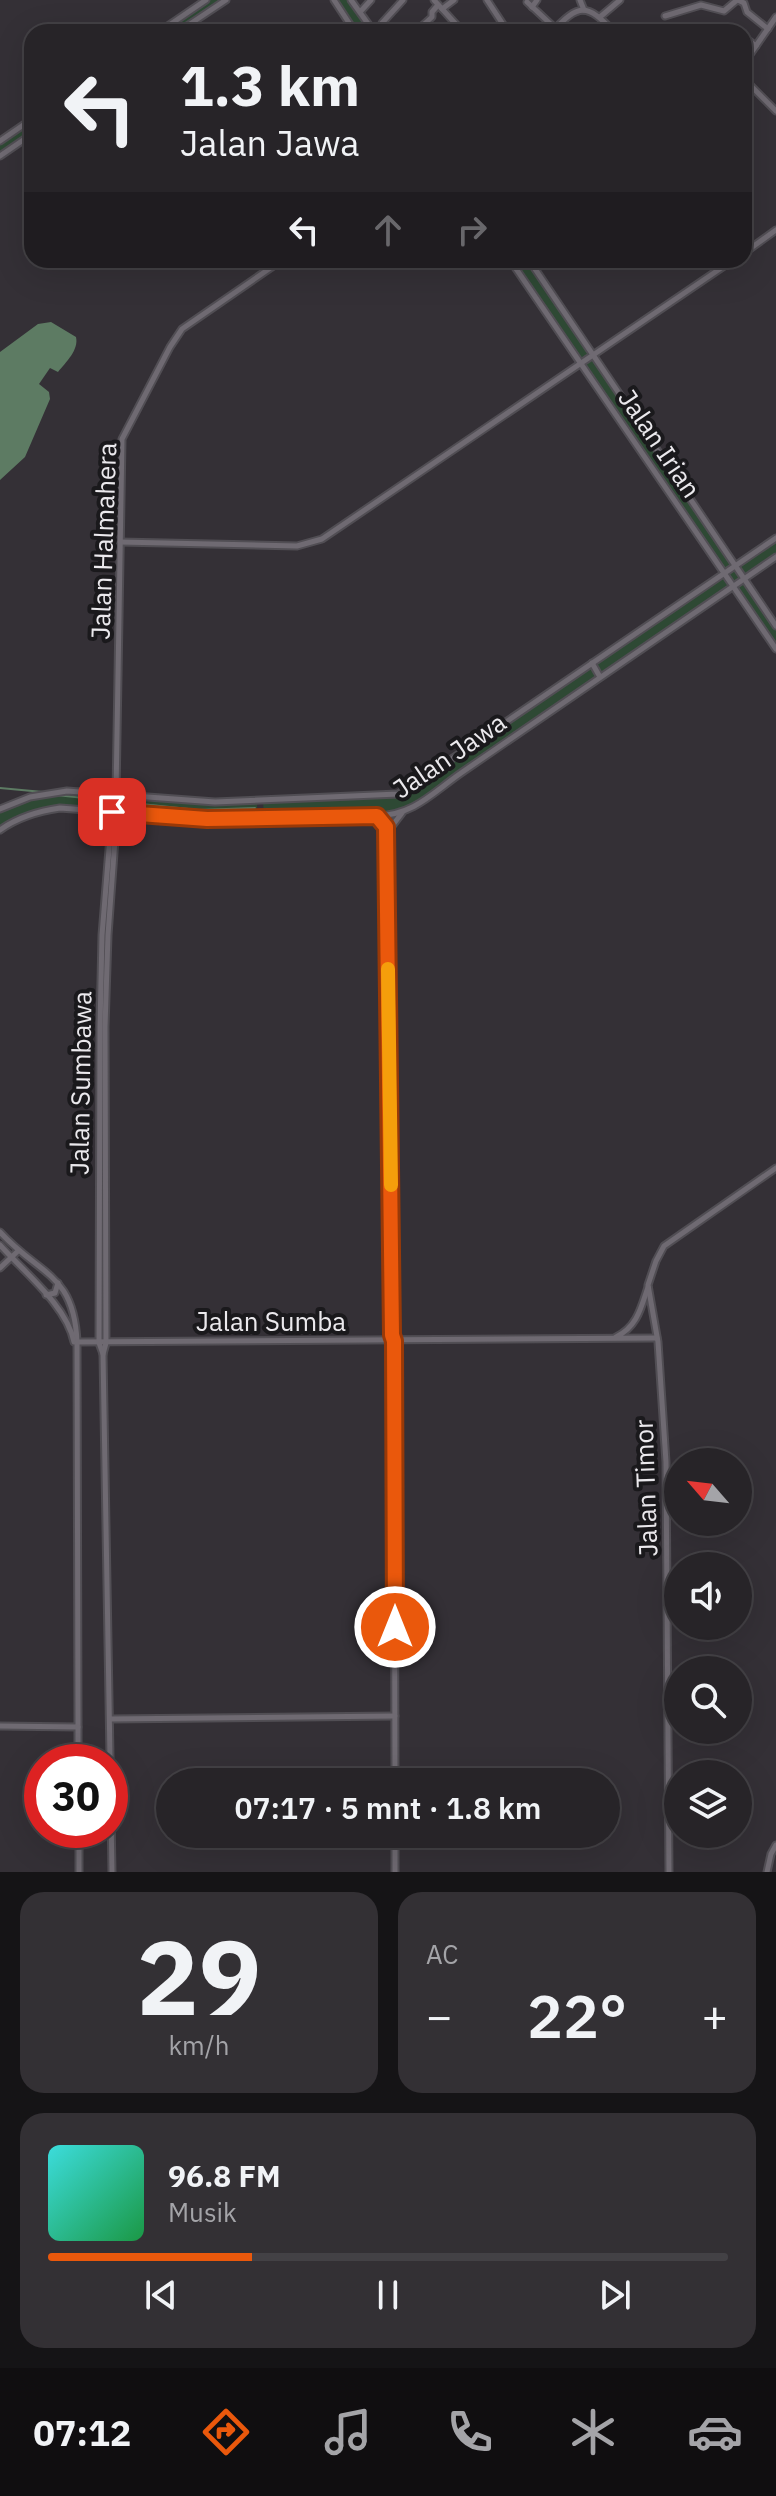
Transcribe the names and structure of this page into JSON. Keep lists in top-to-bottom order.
{
  "streets": {
    "street": [
      "Jalan Irian",
      "Jalan Halmahera",
      "Jalan Jawa",
      "Jalan Sumbawa",
      "Jalan Sumba",
      "Jalan Timor"
    ]
  },
  "crossings": [
    ["Jalan Irian", "Jalan Jawa"],
    ["Jalan Halmahera", "Jalan Jawa"],
    ["Jalan Jawa", "Jalan Sumbawa"],
    ["Jalan Sumbawa", "Jalan Sumba"],
    ["Jalan Sumba", "Jalan Timor"]
  ],
  "north": "top left",
  "page": {
    "turn": ["1.3 km", "Jalan Jawa"],
    "limit": "30",
    "trip": "07:17 · 5 mnt · 1.8 km",
    "tile": [
      ["29", "km/h"],
      "AC"
    ],
    "heat": ["−", "22°", "+"],
    "song": ["96.8 FM", "Musik"],
    "tabs": "07:12"
  }
}
